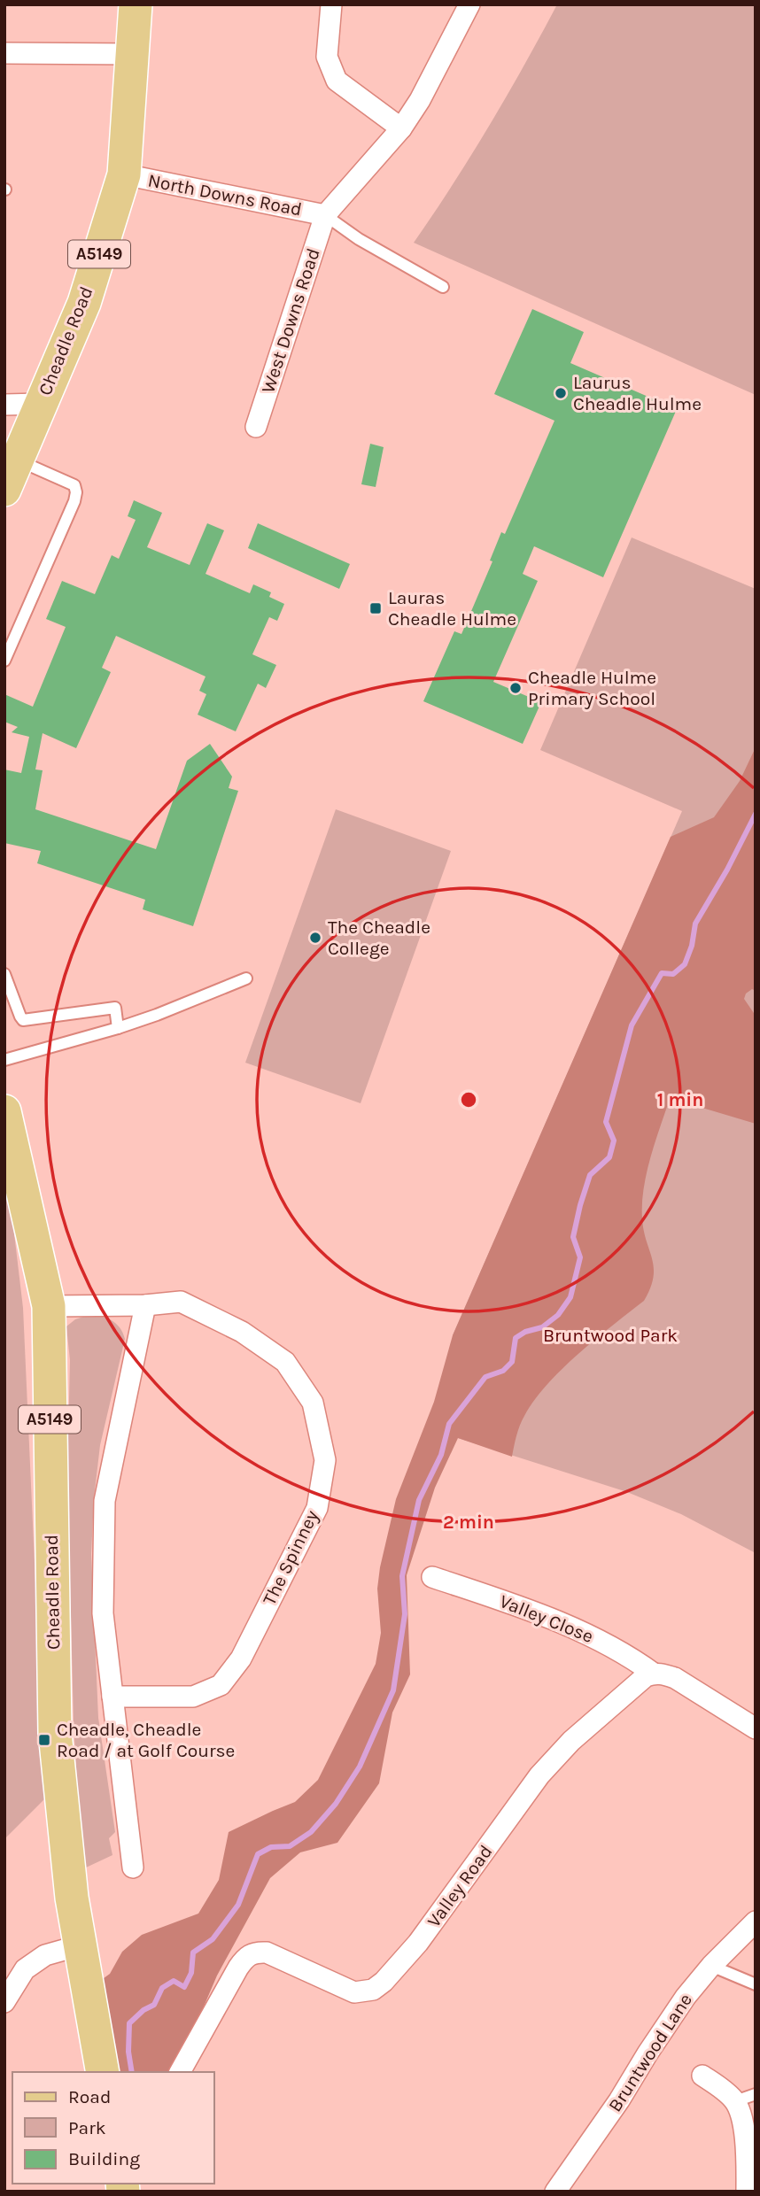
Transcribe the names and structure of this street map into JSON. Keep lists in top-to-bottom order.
{
  "streets": {
    "main road": ["A5149", "Cheadle Road"],
    "street": [
      "North Downs Road",
      "West Downs Road",
      "The Spinney",
      "Valley Close",
      "Valley Road",
      "Bruntwood Lane"
    ]
  },
  "crossings": [
    ["North Downs Road", "West Downs Road"],
    ["North Downs Road", "Cheadle Road"],
    ["Cheadle Road", "The Spinney"],
    ["Valley Close", "Valley Road"]
  ],
  "parks": ["Bruntwood Park"],
  "places": {
    "other": ["Laurus Cheadle Hulme", "Cheadle Hulme Primary School", "The Cheadle College"],
    "transit": ["Lauras Cheadle Hulme", "Cheadle, Cheadle Road / at Golf Course"]
  },
  "legend": ["Road", "Park", "Building"],
  "rings": ["1 min", "2 min"]
}
